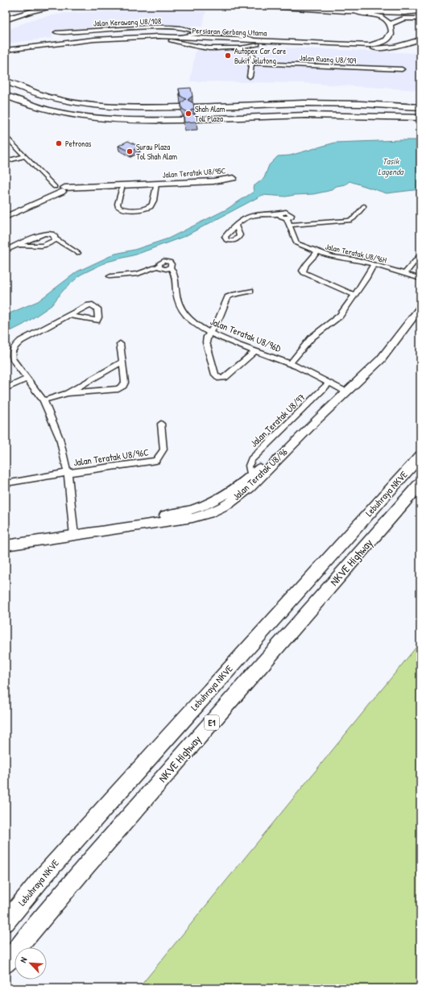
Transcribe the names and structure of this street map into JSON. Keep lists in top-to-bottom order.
{
  "streets": {
    "highway": ["Lebuhraya NKVE", "NKVE Highway", "E1"],
    "main road": ["Persiaran Gerbang Utama", "Jalan Teratak U8/95C", "Jalan Teratak U8/96"],
    "street": [
      "Jalan Kerawang U8/108",
      "Jalan Ruang U8/109",
      "Jalan Teratak U8/96H",
      "Jalan Teratak U8/96D",
      "Jalan Teratak U8/97",
      "Jalan Teratak U8/96C"
    ]
  },
  "crossings": [
    ["Jalan Teratak U8/96D", "Jalan Teratak U8/97"],
    ["Jalan Teratak U8/96D", "Jalan Teratak U8/96"],
    ["Jalan Teratak U8/97", "Jalan Teratak U8/96"]
  ],
  "water": ["Tasik Lagenda"],
  "places": [
    "Autopex Car Care Bukit Jelutong",
    "Shah Alam Toll Plaza",
    "Petronas",
    "Surau Plaza Tol Shah Alam"
  ],
  "north": "top left"
}
